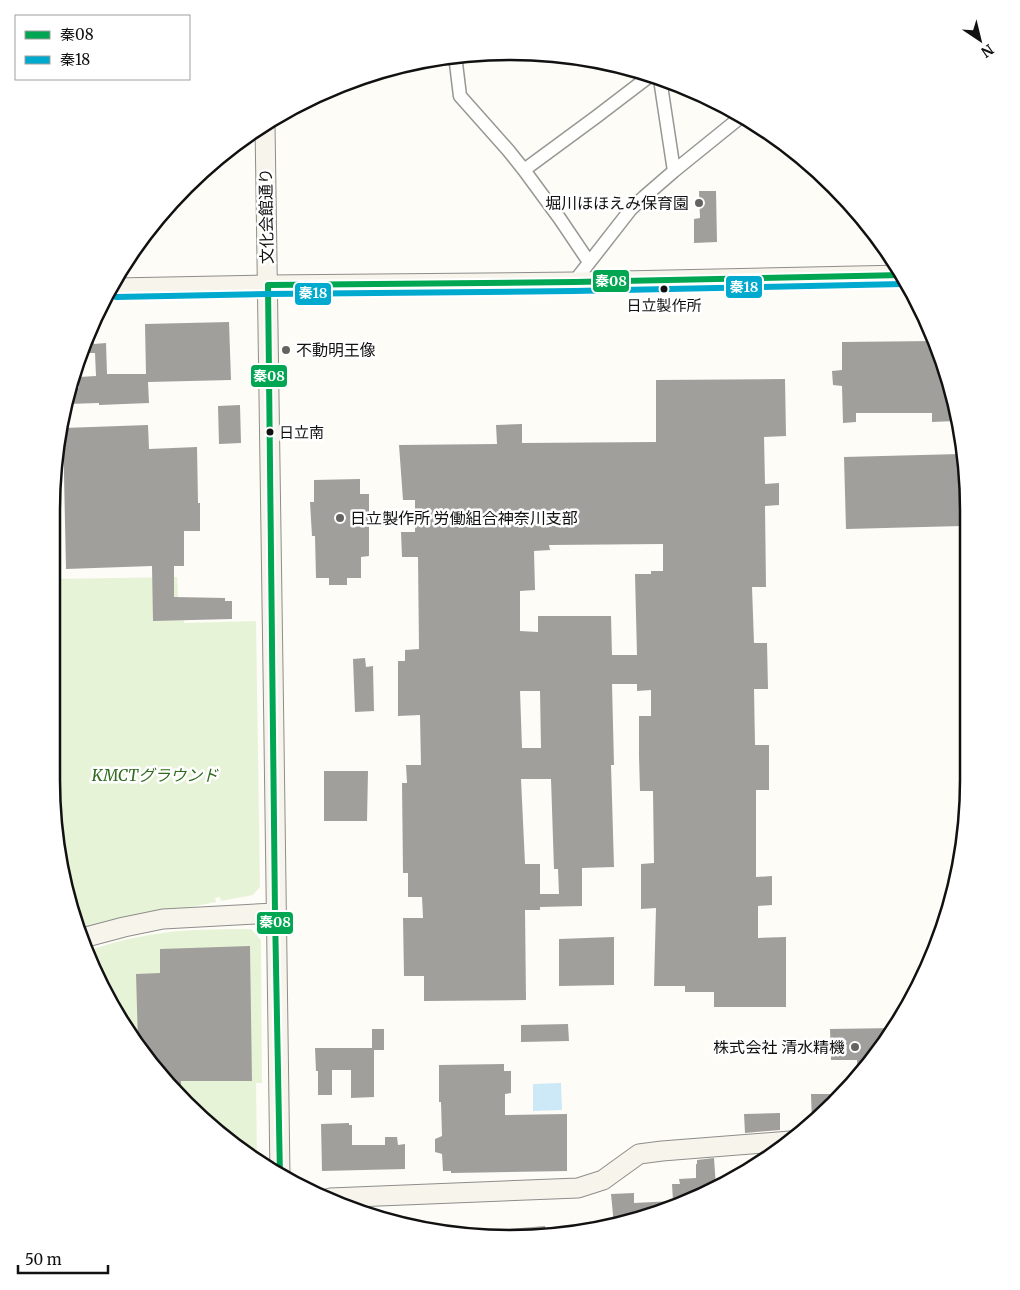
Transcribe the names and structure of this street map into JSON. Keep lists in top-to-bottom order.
{
  "streets": {
    "street": ["文化会館通り"]
  },
  "parks": ["KMCTグラウンド"],
  "places": [
    "堀川ほほえみ保育園",
    "日立製作所",
    "不動明王像",
    "日立南",
    "日立製作所 労働組合神奈川支部",
    "株式会社 清水精機"
  ],
  "lines": ["transit line 秦08", "transit line 秦18"],
  "legend": ["秦08", "秦18"],
  "scale_bar": "50 m",
  "north": "bottom right"
}
